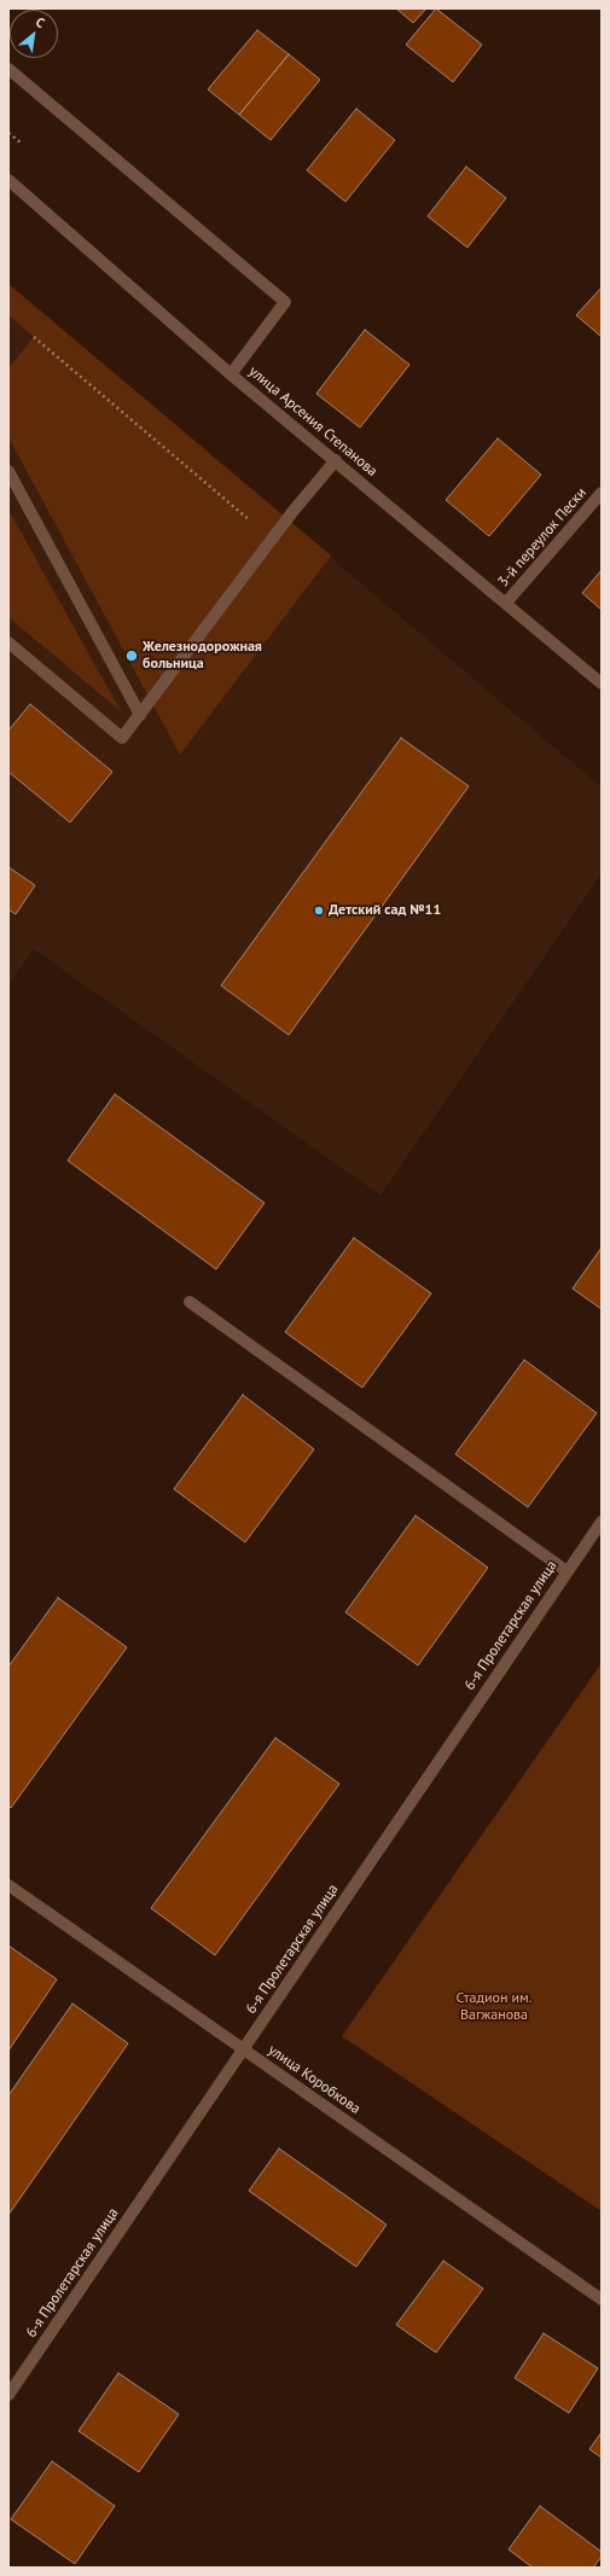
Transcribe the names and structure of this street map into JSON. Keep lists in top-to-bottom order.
{
  "streets": {
    "street": [
      "улица Арсения Степанова",
      "3-й переулок Пески",
      "6-я Пролетарская улица",
      "улица Коробкова"
    ]
  },
  "crossings": [
    ["улица Арсения Степанова", "3-й переулок Пески"],
    ["6-я Пролетарская улица", "улица Коробкова"]
  ],
  "parks": ["Стадион им. Вагжанова"],
  "places": ["Железнодорожная больница", "Детский сад №11"],
  "north": "top right"
}
